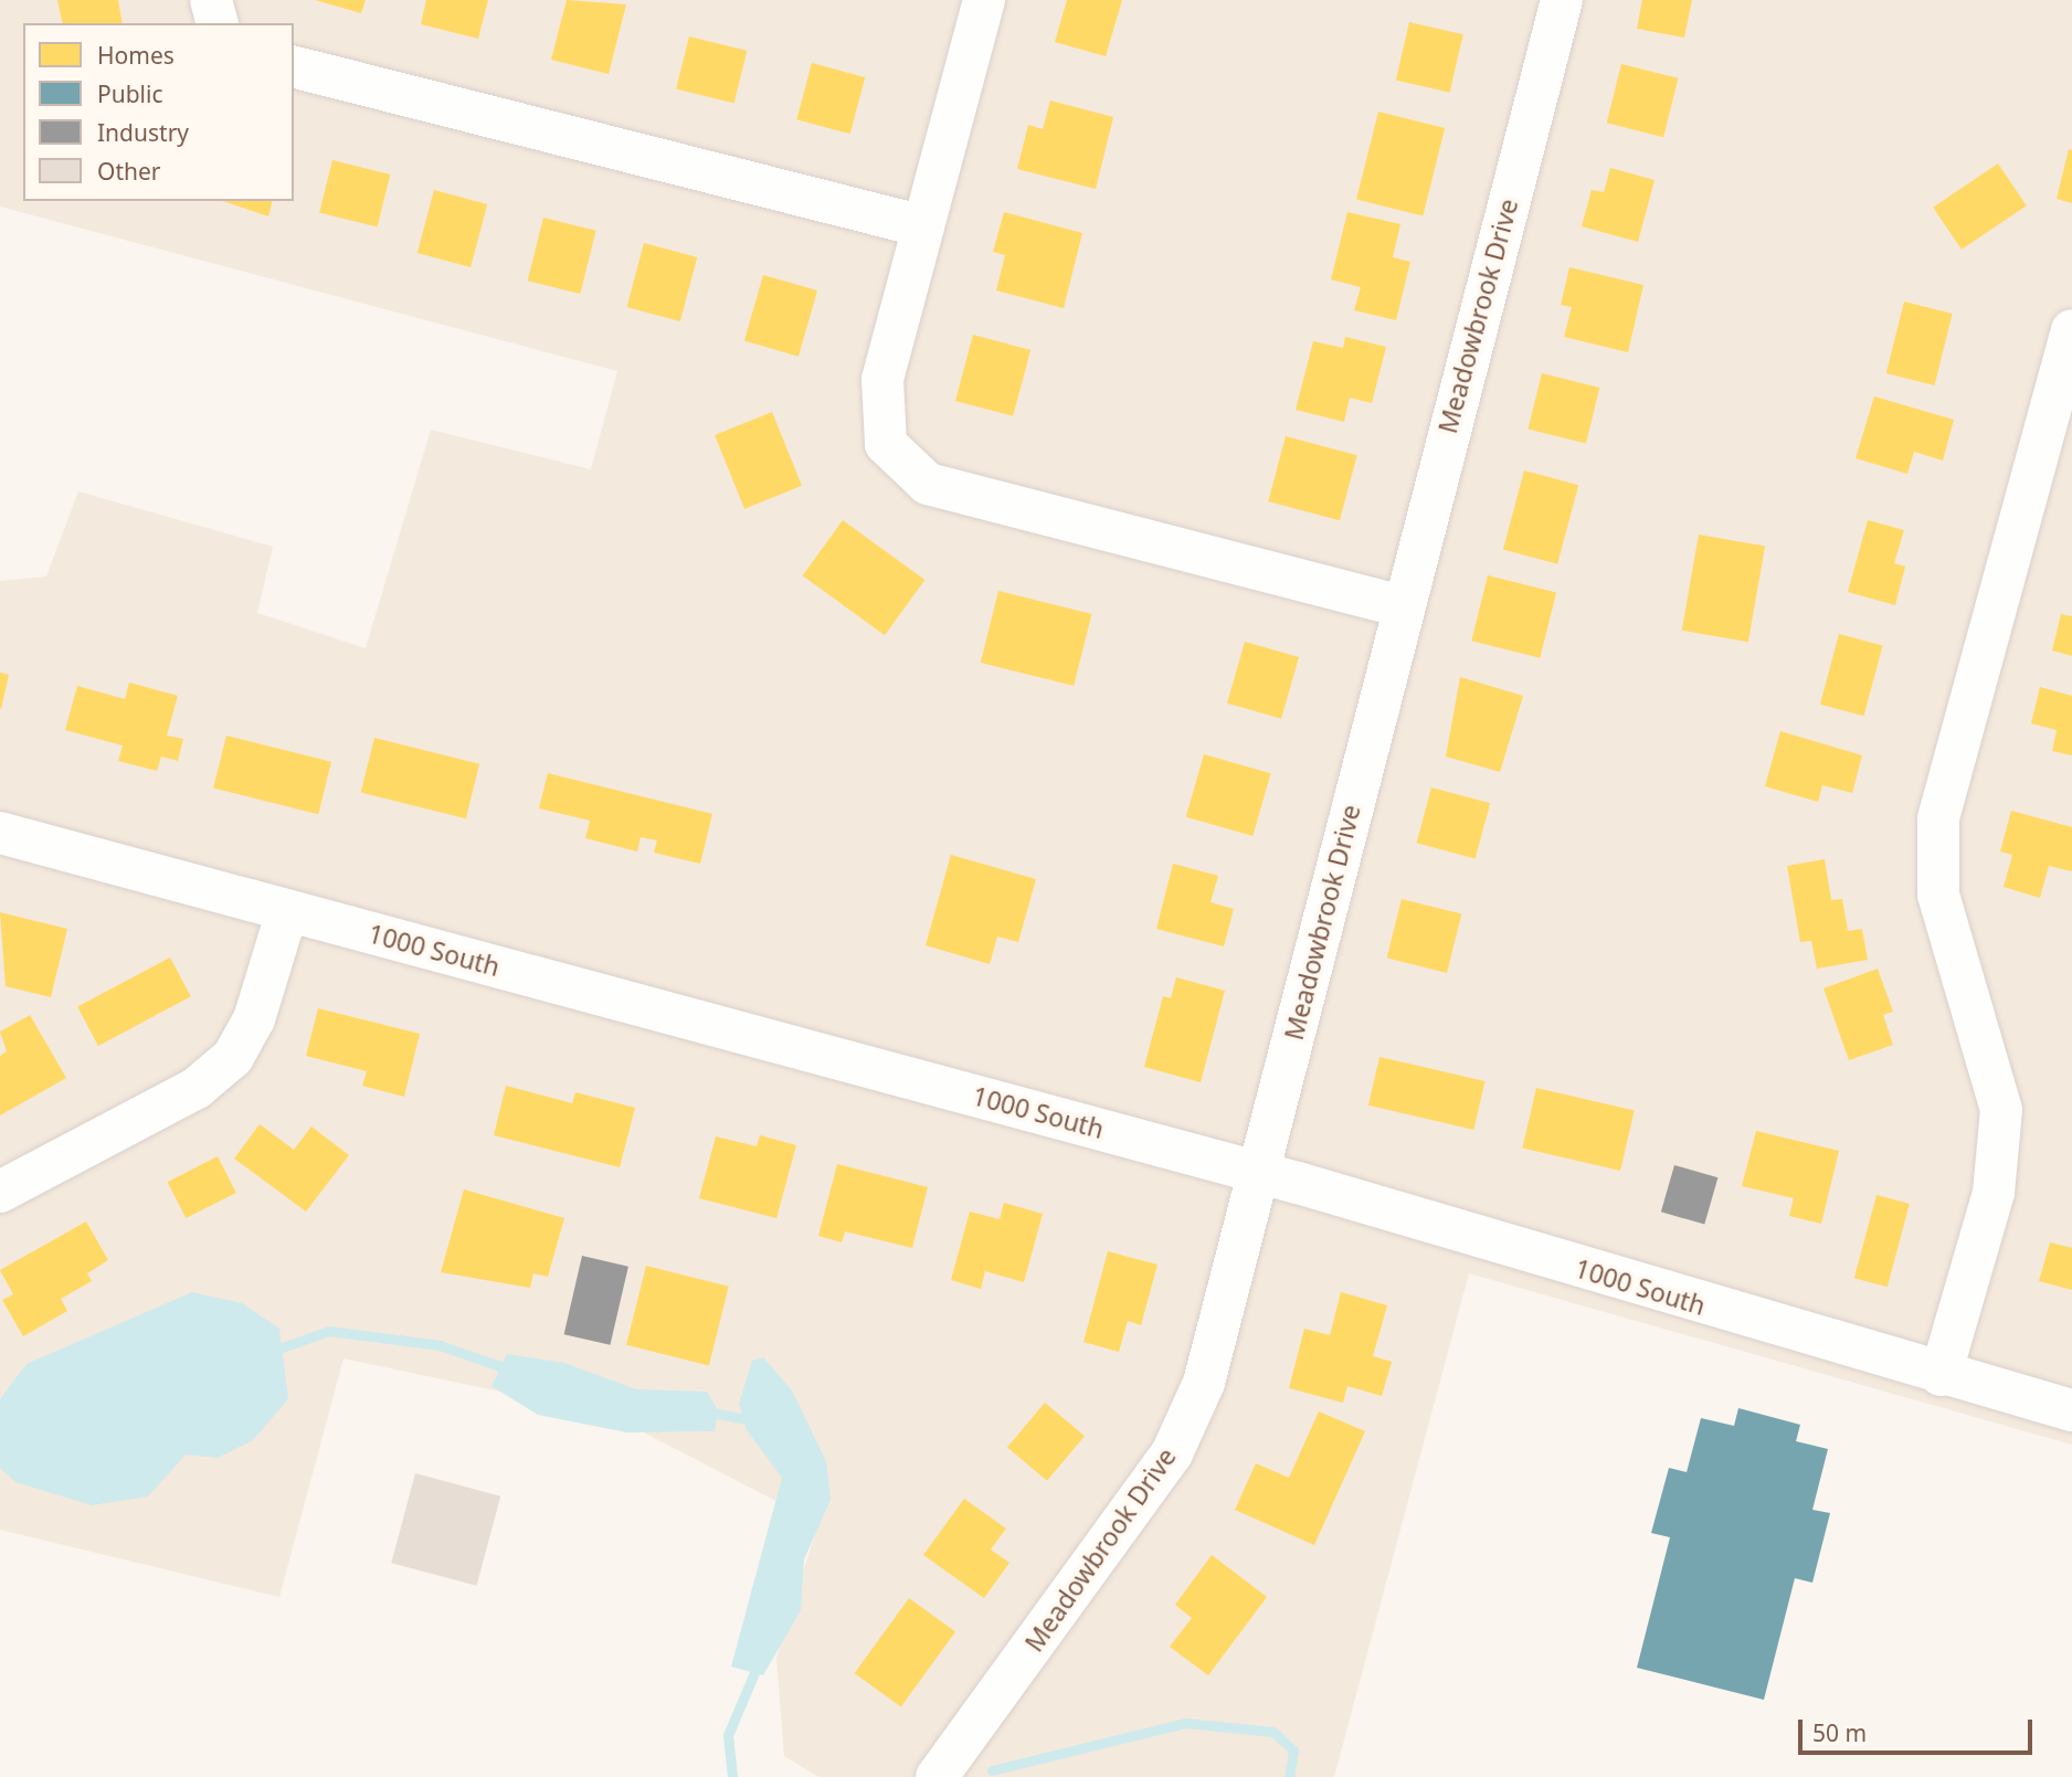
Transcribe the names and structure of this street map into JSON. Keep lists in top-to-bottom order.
{
  "streets": {
    "street": ["Meadowbrook Drive", "1000 South"]
  },
  "crossings": [
    ["Meadowbrook Drive", "1000 South"]
  ],
  "legend": [
    "Homes",
    "Public",
    "Industry",
    "Other"
  ],
  "scale_bar": "50 m"
}
